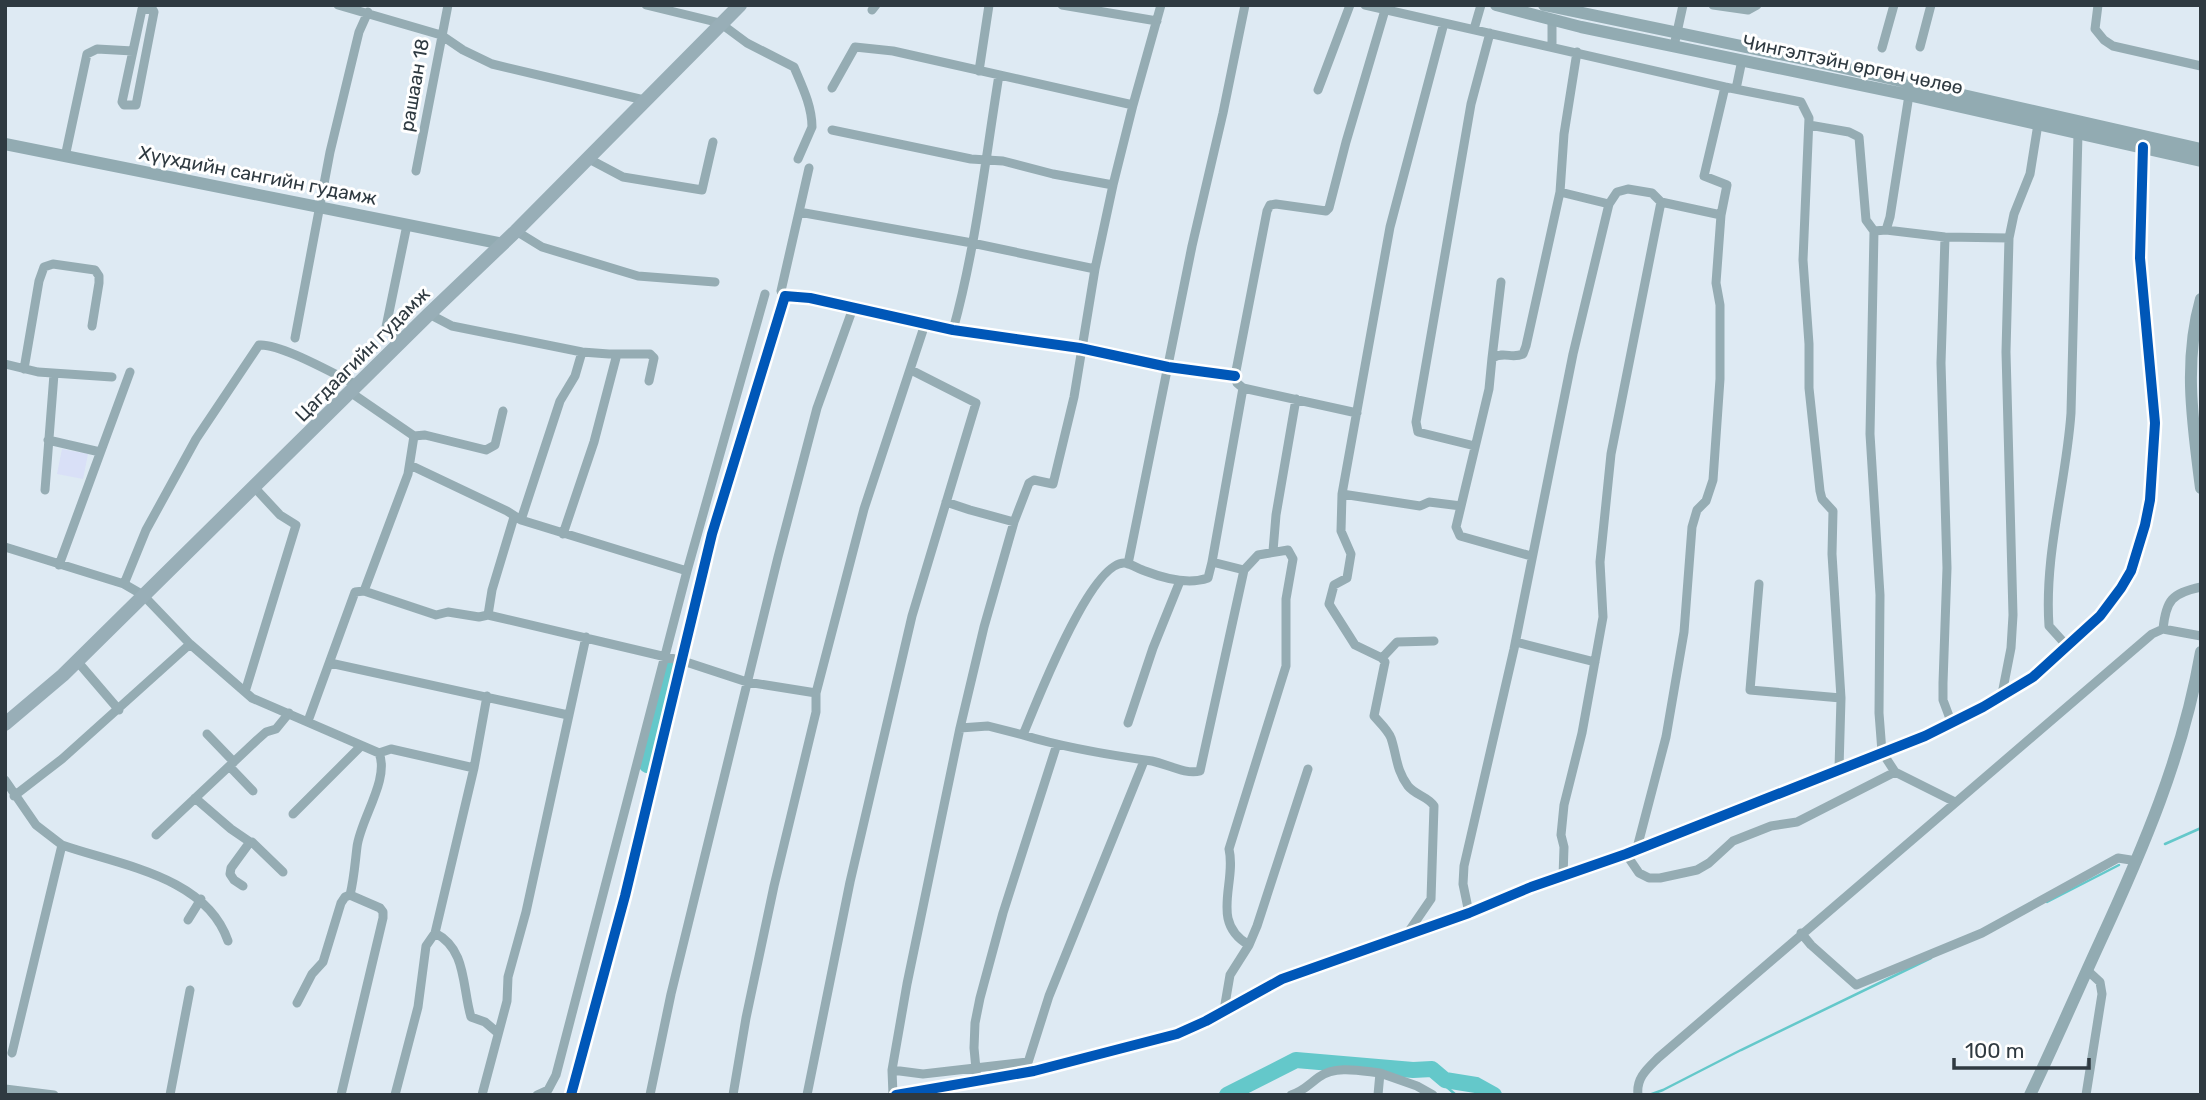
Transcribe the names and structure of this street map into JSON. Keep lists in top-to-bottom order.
{
  "streets": {
    "main road": ["Чингэлтэйн өргөн чөлөө", "Хүүхдийн сангийн гудамж", "Цагдаагийн гудамж"],
    "street": ["рашаан 18"]
  },
  "crossings": [
    ["Хүүхдийн сангийн гудамж", "Цагдаагийн гудамж"]
  ],
  "scale_bar": "100 m"
}
